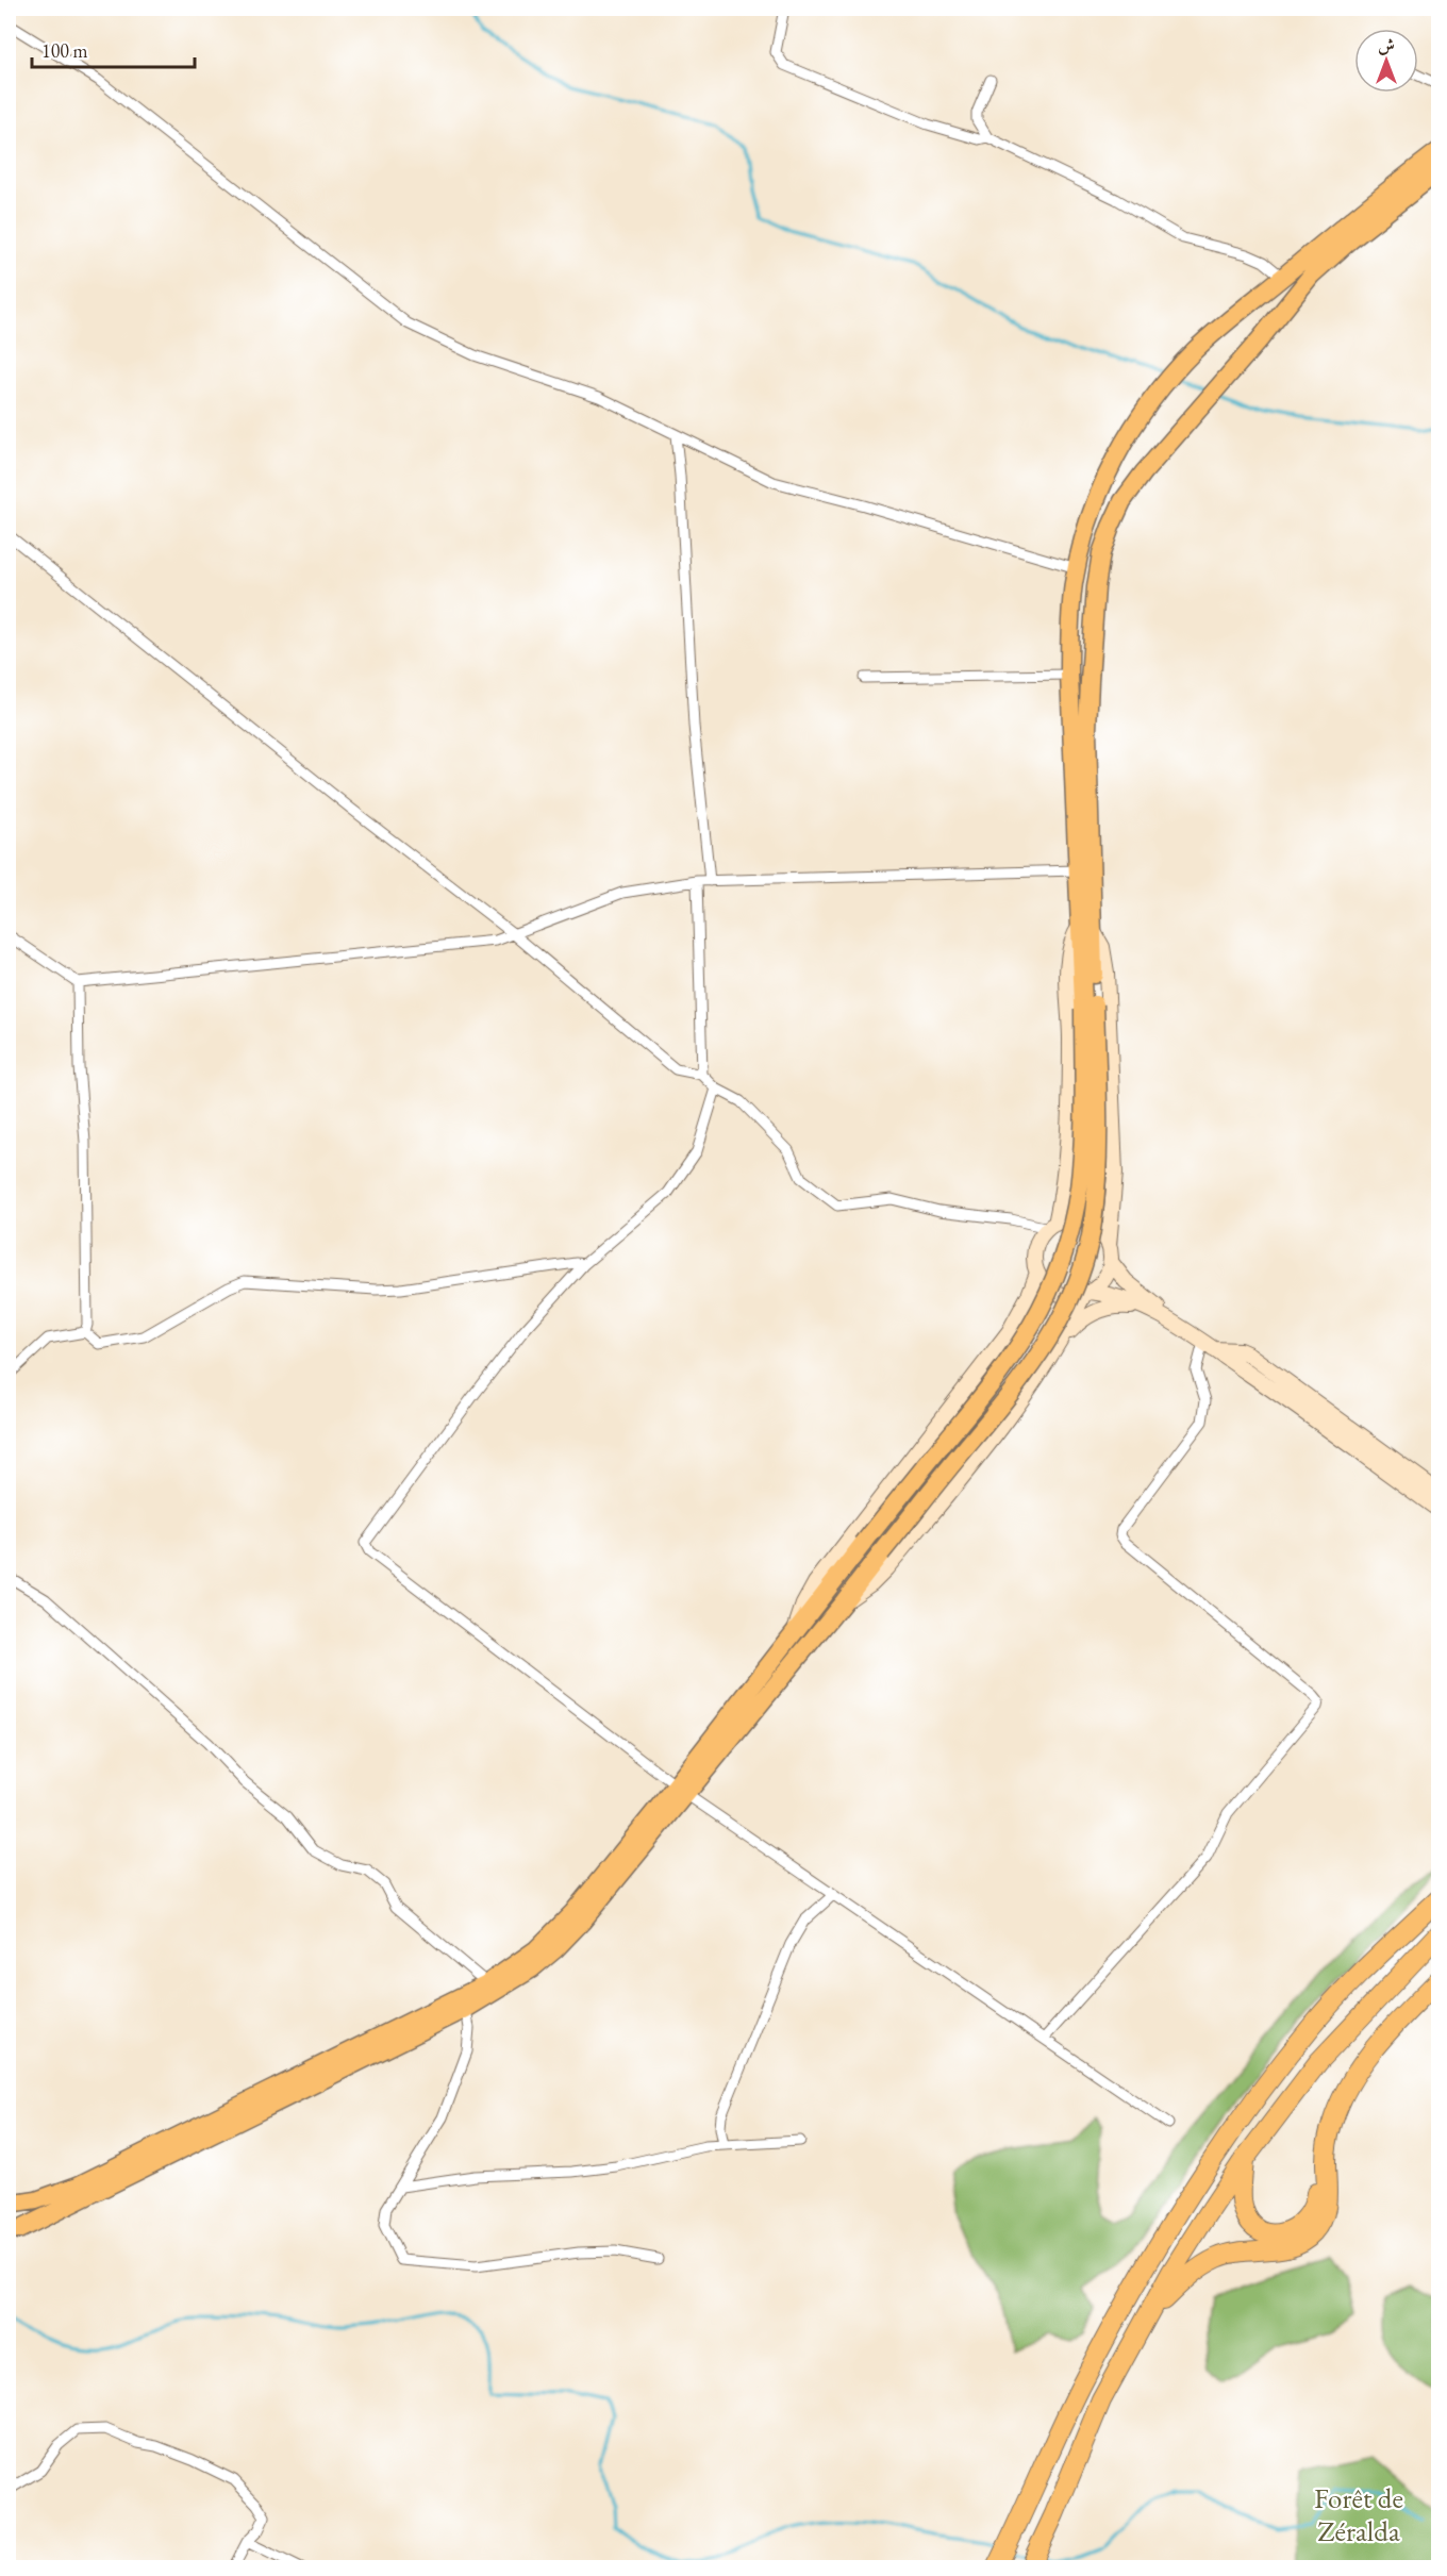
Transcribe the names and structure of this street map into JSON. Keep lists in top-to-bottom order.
{
  "parks": ["Forêt de Zéralda"],
  "scale_bar": "100 m",
  "north": "top"
}
